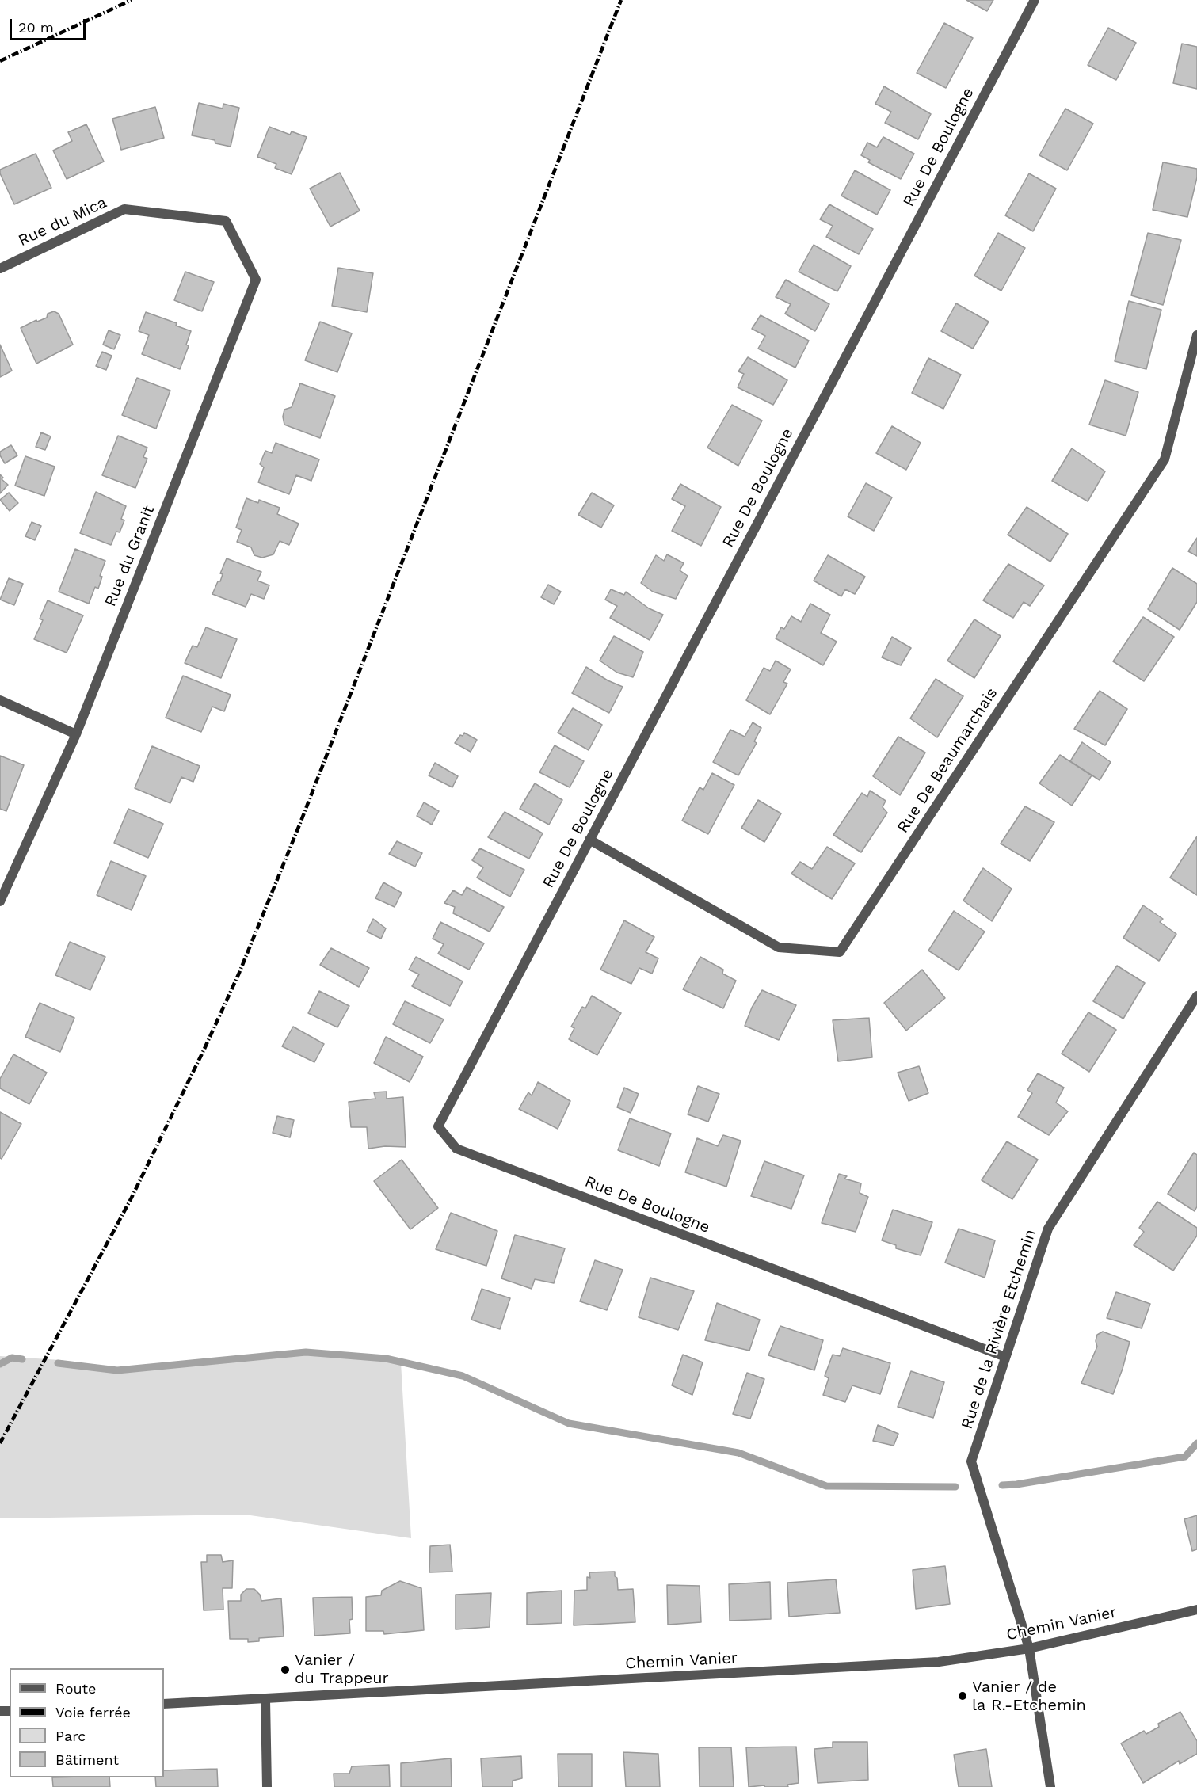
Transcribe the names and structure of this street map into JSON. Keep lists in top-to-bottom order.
{
  "streets": {
    "street": [
      "Rue De Boulogne",
      "Rue du Mica",
      "Rue du Granit",
      "Rue De Beaumarchais",
      "Rue de la Rivière Etchemin",
      "Chemin Vanier"
    ]
  },
  "crossings": [
    ["Rue De Boulogne", "Rue De Beaumarchais"],
    ["Rue De Boulogne", "Rue de la Rivière Etchemin"],
    ["Rue du Mica", "Rue du Granit"],
    ["Rue de la Rivière Etchemin", "Chemin Vanier"]
  ],
  "places": ["Vanier / du Trappeur", "Vanier / de la R.-Etchemin"],
  "legend": [
    "Route",
    "Voie ferrée",
    "Parc",
    "Bâtiment"
  ],
  "scale_bar": "20 m"
}
